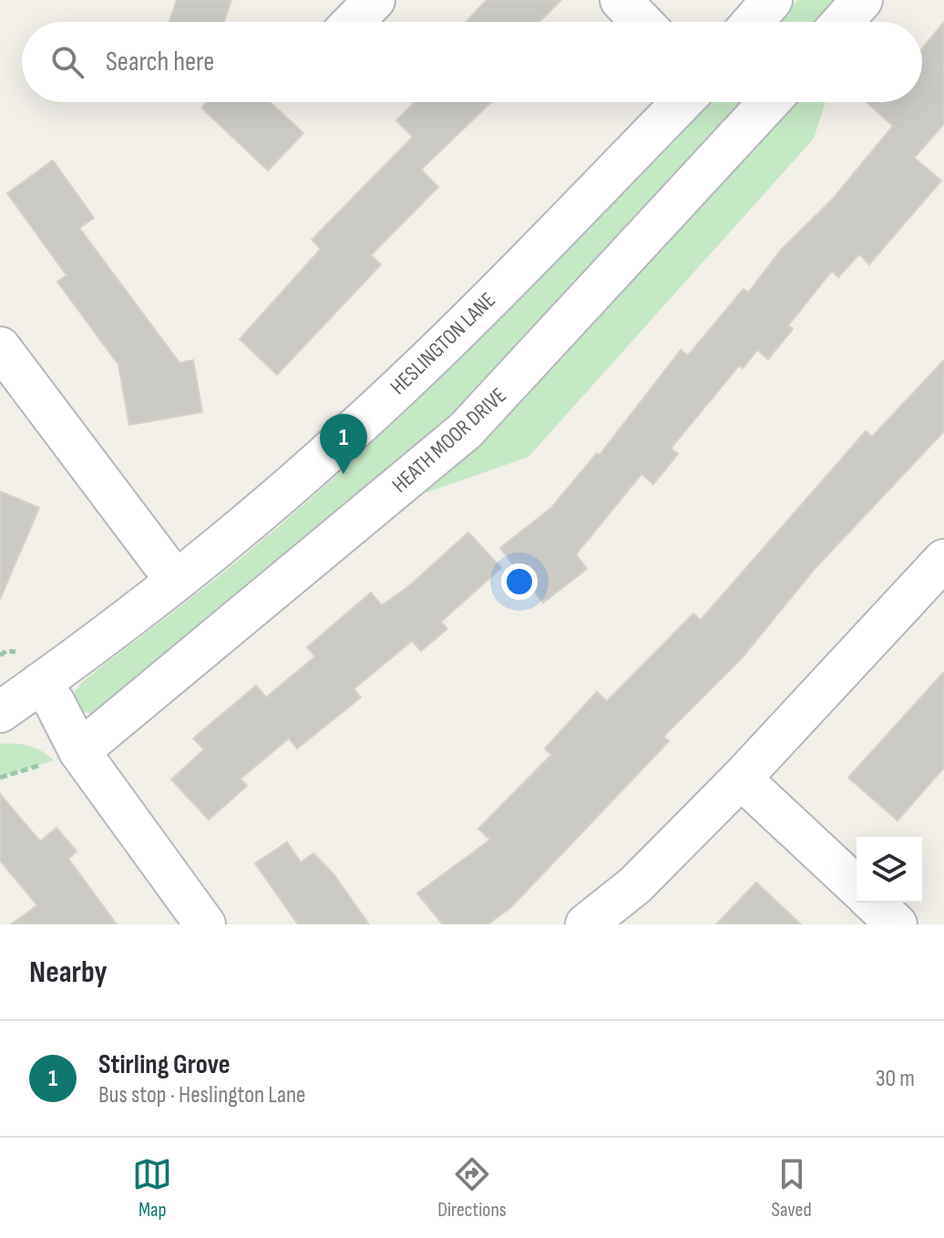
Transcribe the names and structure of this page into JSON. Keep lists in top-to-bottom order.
{
  "streets": {
    "street": ["HESLINGTON LANE", "HEATH MOOR DRIVE"]
  },
  "page": {
    "search": "Search here",
    "pins": "1",
    "heading": "Nearby",
    "list": [
      {
        "mark": "1",
        "name": "Stirling Grove",
        "note": "Bus stop · Heslington Lane",
        "value": "30 m"
      }
    ],
    "nav": ["Map", "Directions", "Saved"]
  }
}
